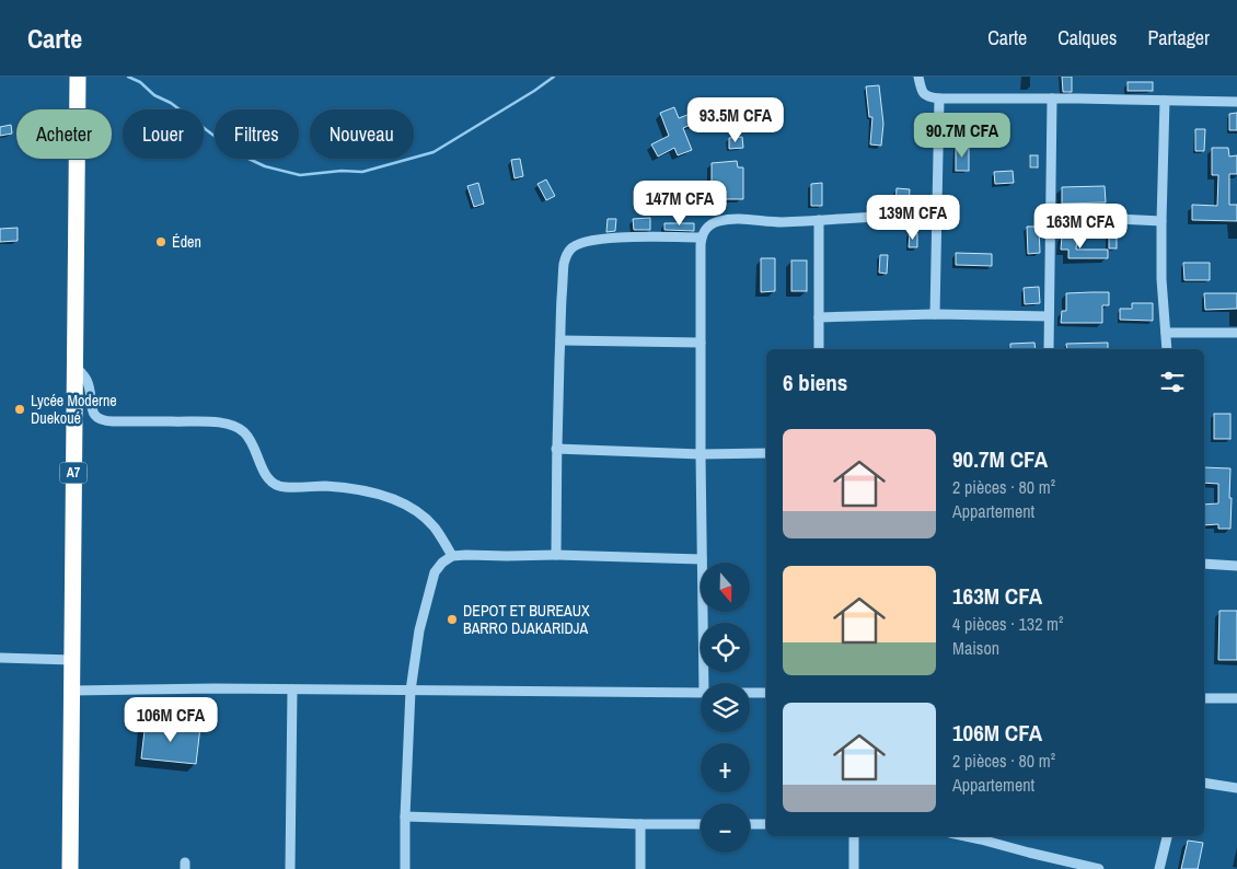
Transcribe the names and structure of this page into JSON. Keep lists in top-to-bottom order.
{
  "streets": {
    "highway": ["A7"]
  },
  "places": ["Éden", "Lycée Moderne Duekoué", "DEPOT ET BUREAUX BARRO DJAKARIDJA"],
  "north": "bottom",
  "page": {
    "header": "Carte",
    "nav": ["Carte", "Calques", "Partager"],
    "price": [
      "93.5M CFA",
      "90.7M CFA",
      "147M CFA",
      "139M CFA",
      "163M CFA",
      "106M CFA"
    ],
    "chip": [
      "Acheter",
      "Louer",
      "Filtres",
      "Nouveau"
    ],
    "heading": "6 biens",
    "list": [
      {
        "name": "90.7M CFA",
        "note": "2 pièces · 80 m² · Appartement"
      },
      {
        "name": "163M CFA",
        "note": "4 pièces · 132 m² · Maison"
      },
      {
        "name": "106M CFA",
        "note": "2 pièces · 80 m² · Appartement"
      }
    ],
    "map_buttons": ["+", "−"]
  }
}
